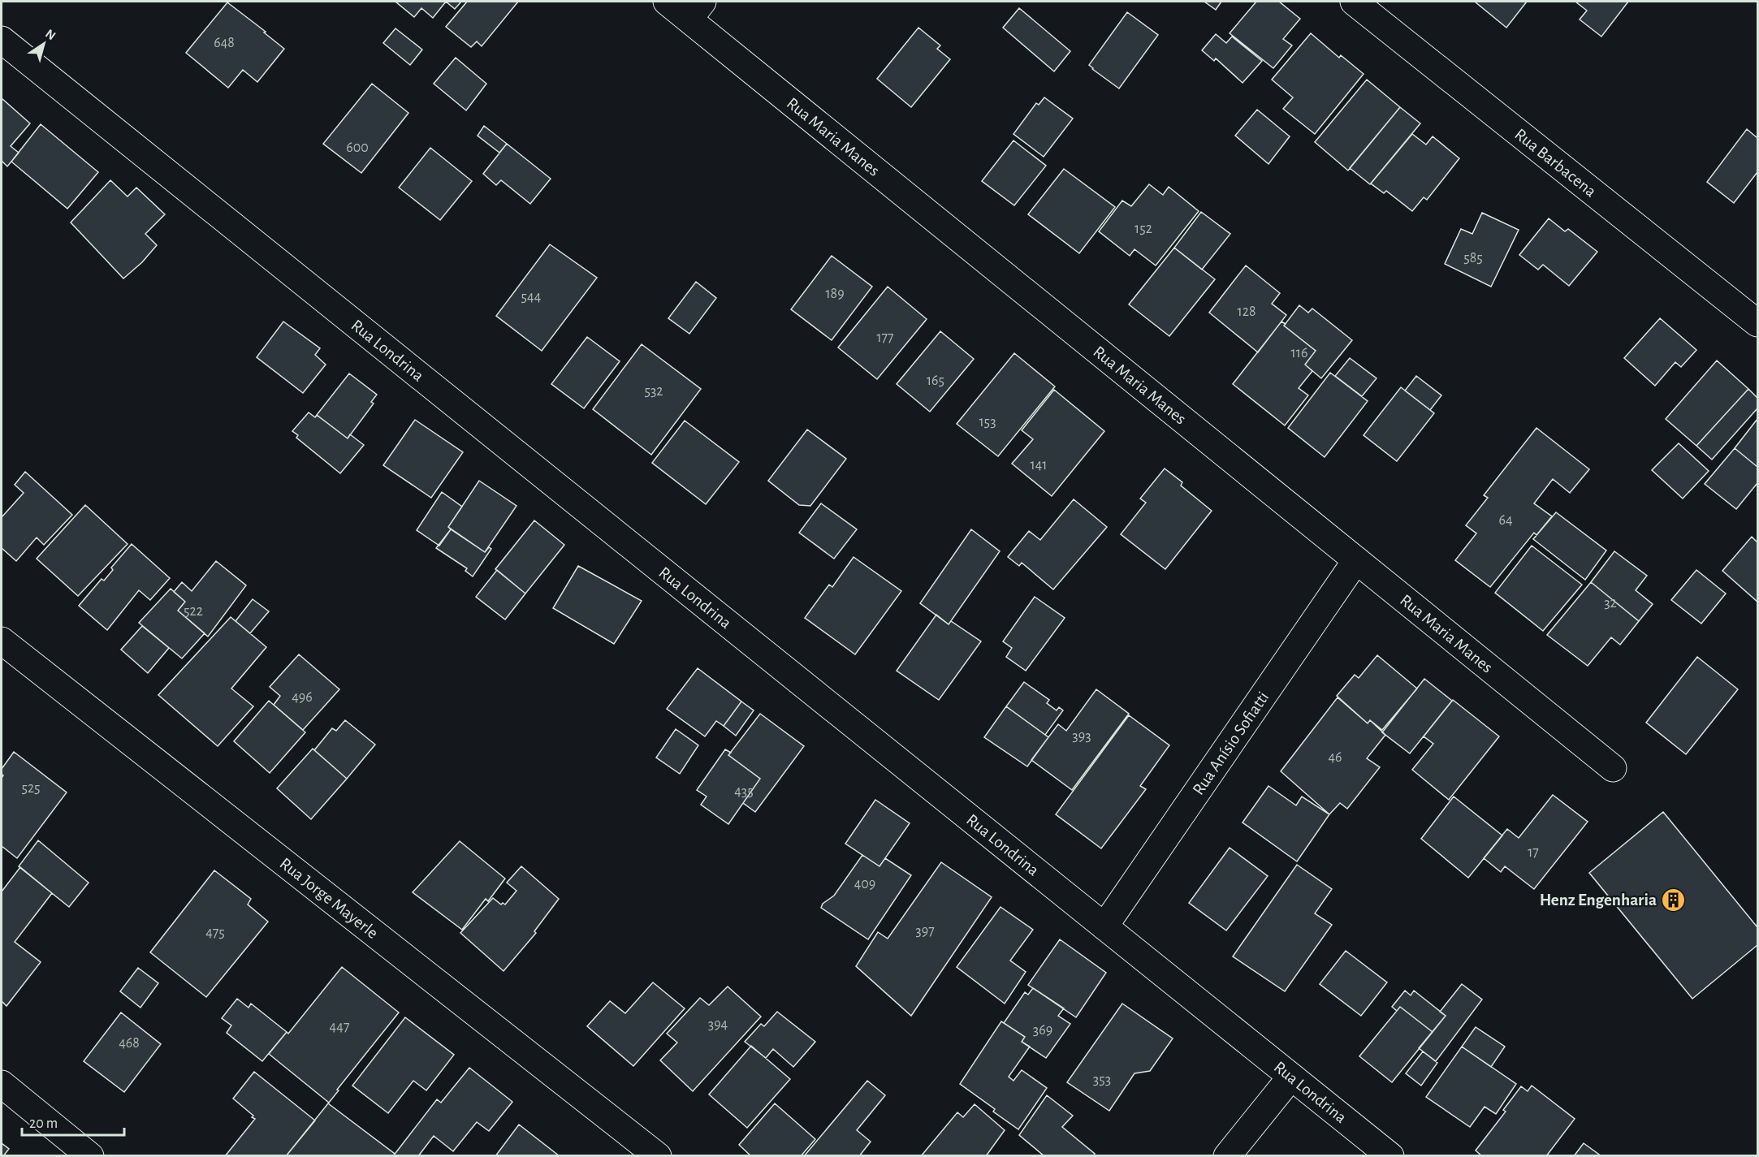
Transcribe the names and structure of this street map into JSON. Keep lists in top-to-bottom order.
{
  "streets": {
    "street": [
      "Rua Maria Manes",
      "Rua Barbacena",
      "Rua Londrina",
      "Rua Anísio Sofiatti",
      "Rua Jorge Mayerle"
    ]
  },
  "crossings": [
    ["Rua Maria Manes", "Rua Anísio Sofiatti"],
    ["Rua Londrina", "Rua Anísio Sofiatti"]
  ],
  "places": {
    "building": ["Henz Engenharia"]
  },
  "house_numbers": [
    "648",
    "600",
    "152",
    "585",
    "189",
    "544",
    "128",
    "177",
    "116",
    "165",
    "532",
    "153",
    "141",
    "64",
    "32",
    "522",
    "496",
    "393",
    "46",
    "525",
    "435",
    "17",
    "409",
    "397",
    "475",
    "394",
    "447",
    "369",
    "468",
    "353"
  ],
  "scale_bar": "20 m",
  "north": "top right"
}
